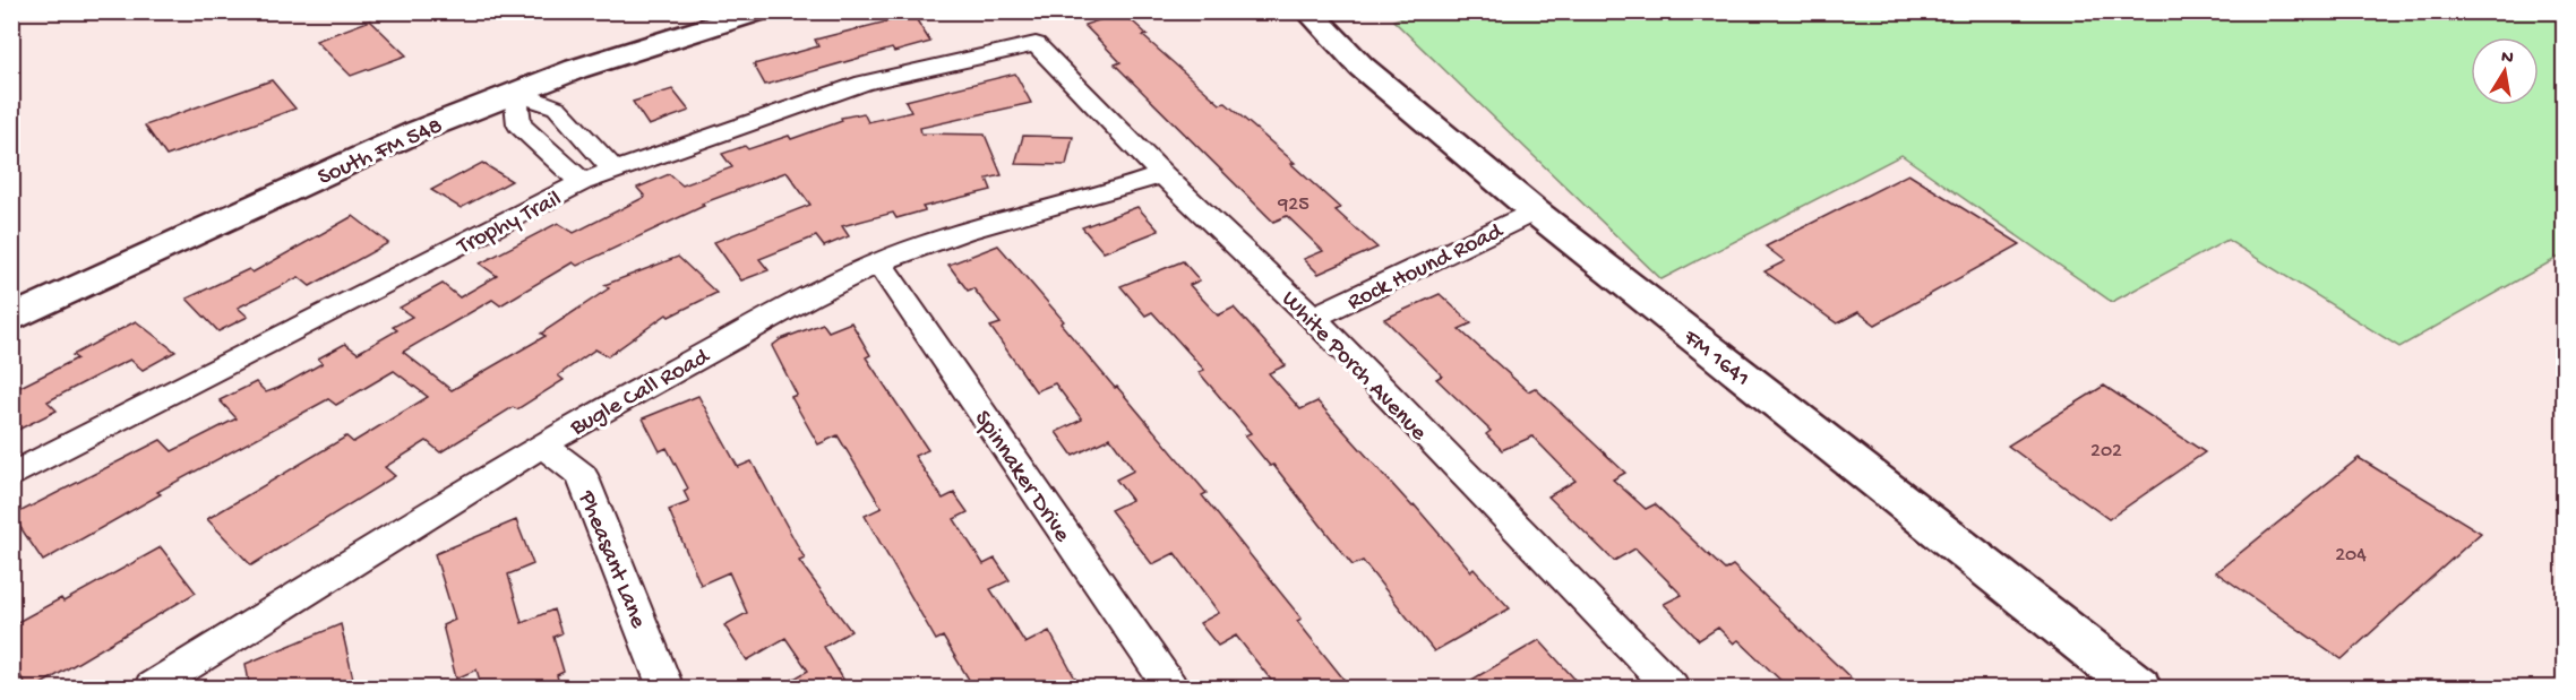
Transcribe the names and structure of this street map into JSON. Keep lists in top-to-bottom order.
{
  "streets": {
    "main road": ["South FM 548", "FM 1641"],
    "street": [
      "Trophy Trail",
      "Rock Hound Road",
      "White Porch Avenue",
      "Bugle Call Road",
      "Spinnaker Drive",
      "Pheasant Lane"
    ]
  },
  "crossings": [
    ["Trophy Trail", "White Porch Avenue"],
    ["Rock Hound Road", "FM 1641"],
    ["Rock Hound Road", "White Porch Avenue"],
    ["White Porch Avenue", "Bugle Call Road"],
    ["Bugle Call Road", "Spinnaker Drive"],
    ["Bugle Call Road", "Pheasant Lane"]
  ],
  "house_numbers": ["925", "202", "204"],
  "north": "top"
}
